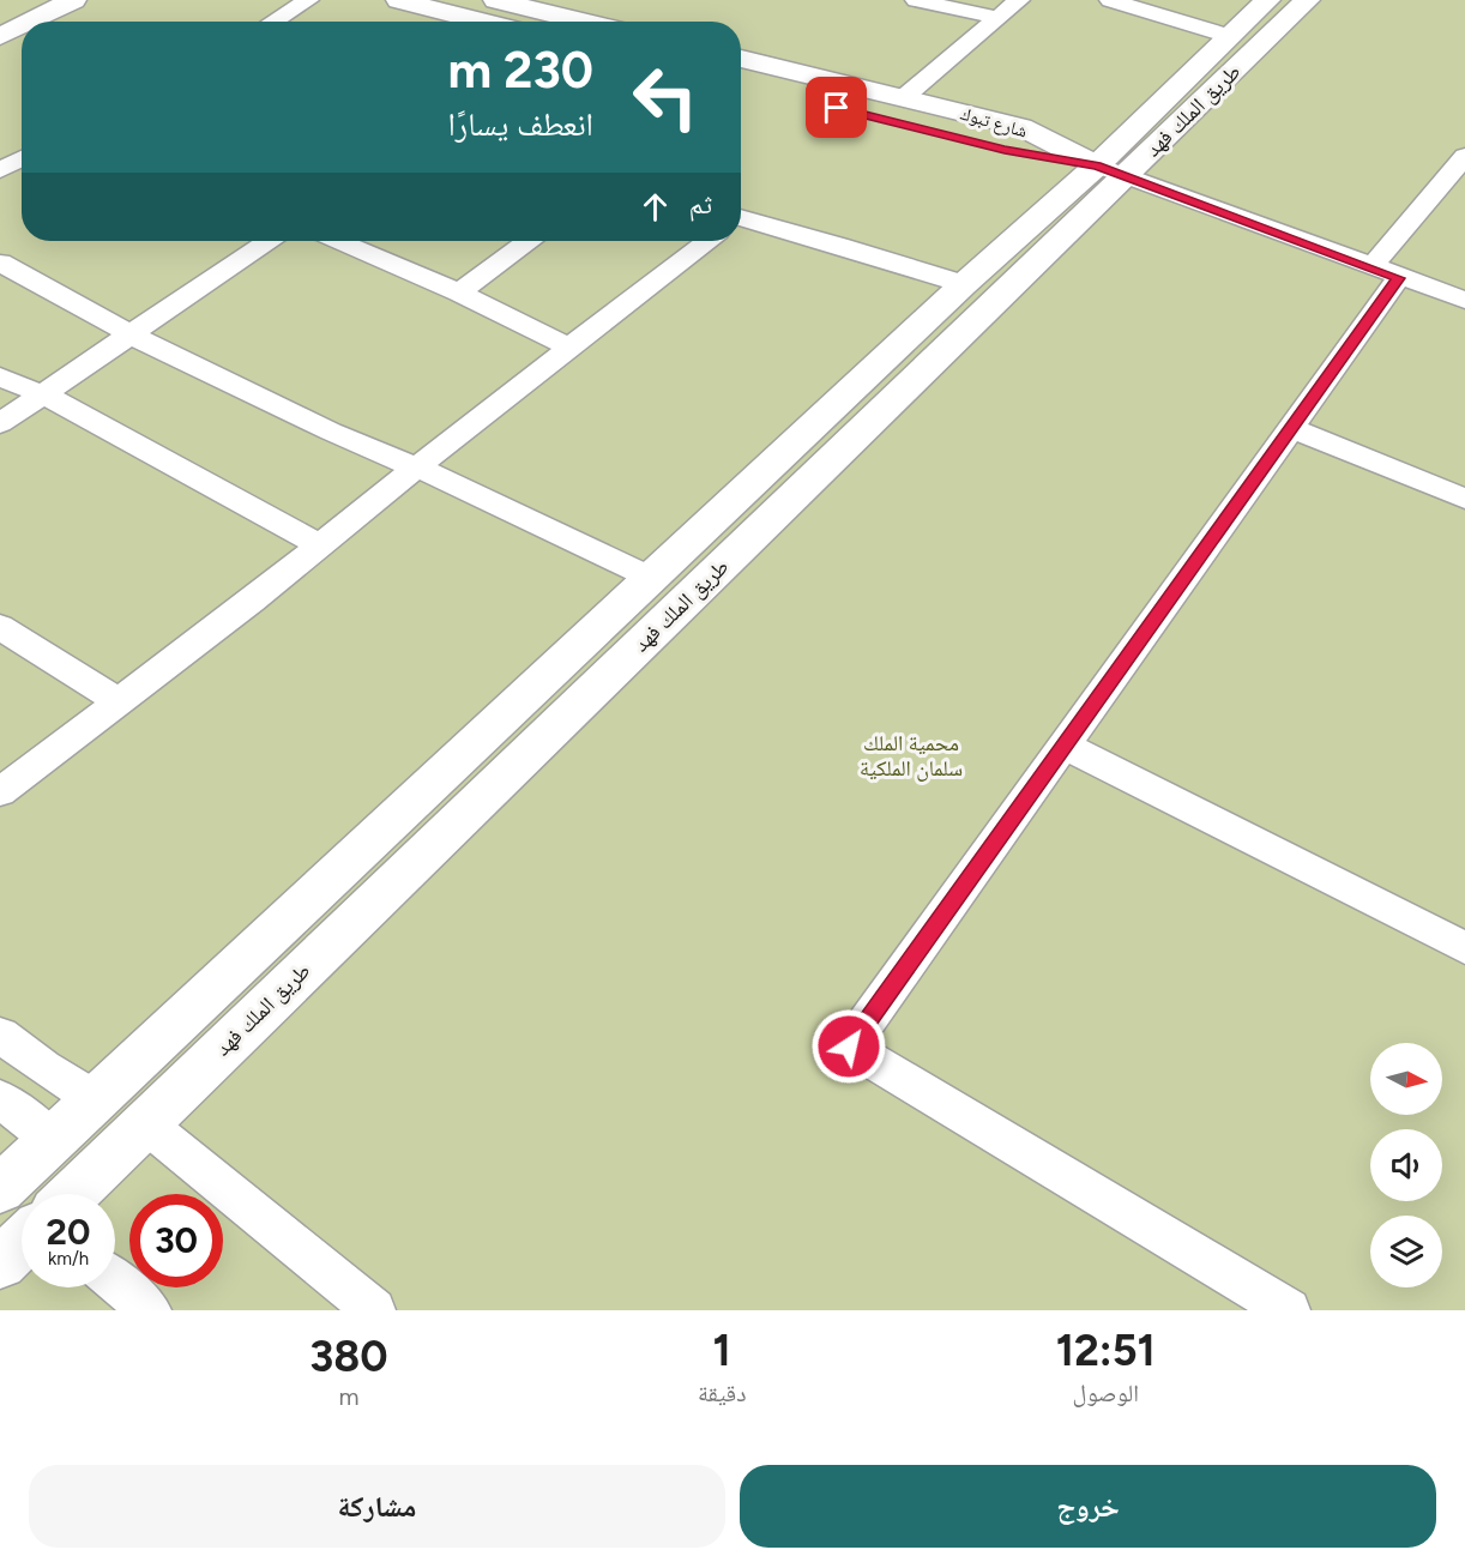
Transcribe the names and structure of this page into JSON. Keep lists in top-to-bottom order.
{
  "streets": {
    "street": ["طريق الملك فهد", "شارع تبوك"]
  },
  "crossings": [
    ["طريق الملك فهد", "شارع تبوك"]
  ],
  "parks": ["محمية الملك سلمان الملكية"],
  "north": "right",
  "page": {
    "turn": ["230 m", "انعطف يسارًا"],
    "then": "ثم",
    "speed": "20 km/h",
    "limit": "30",
    "eta": [
      "12:51",
      "الوصول",
      "1",
      "دقيقة",
      "380",
      "m"
    ],
    "buttons": ["خروج", "مشاركة"]
  }
}
